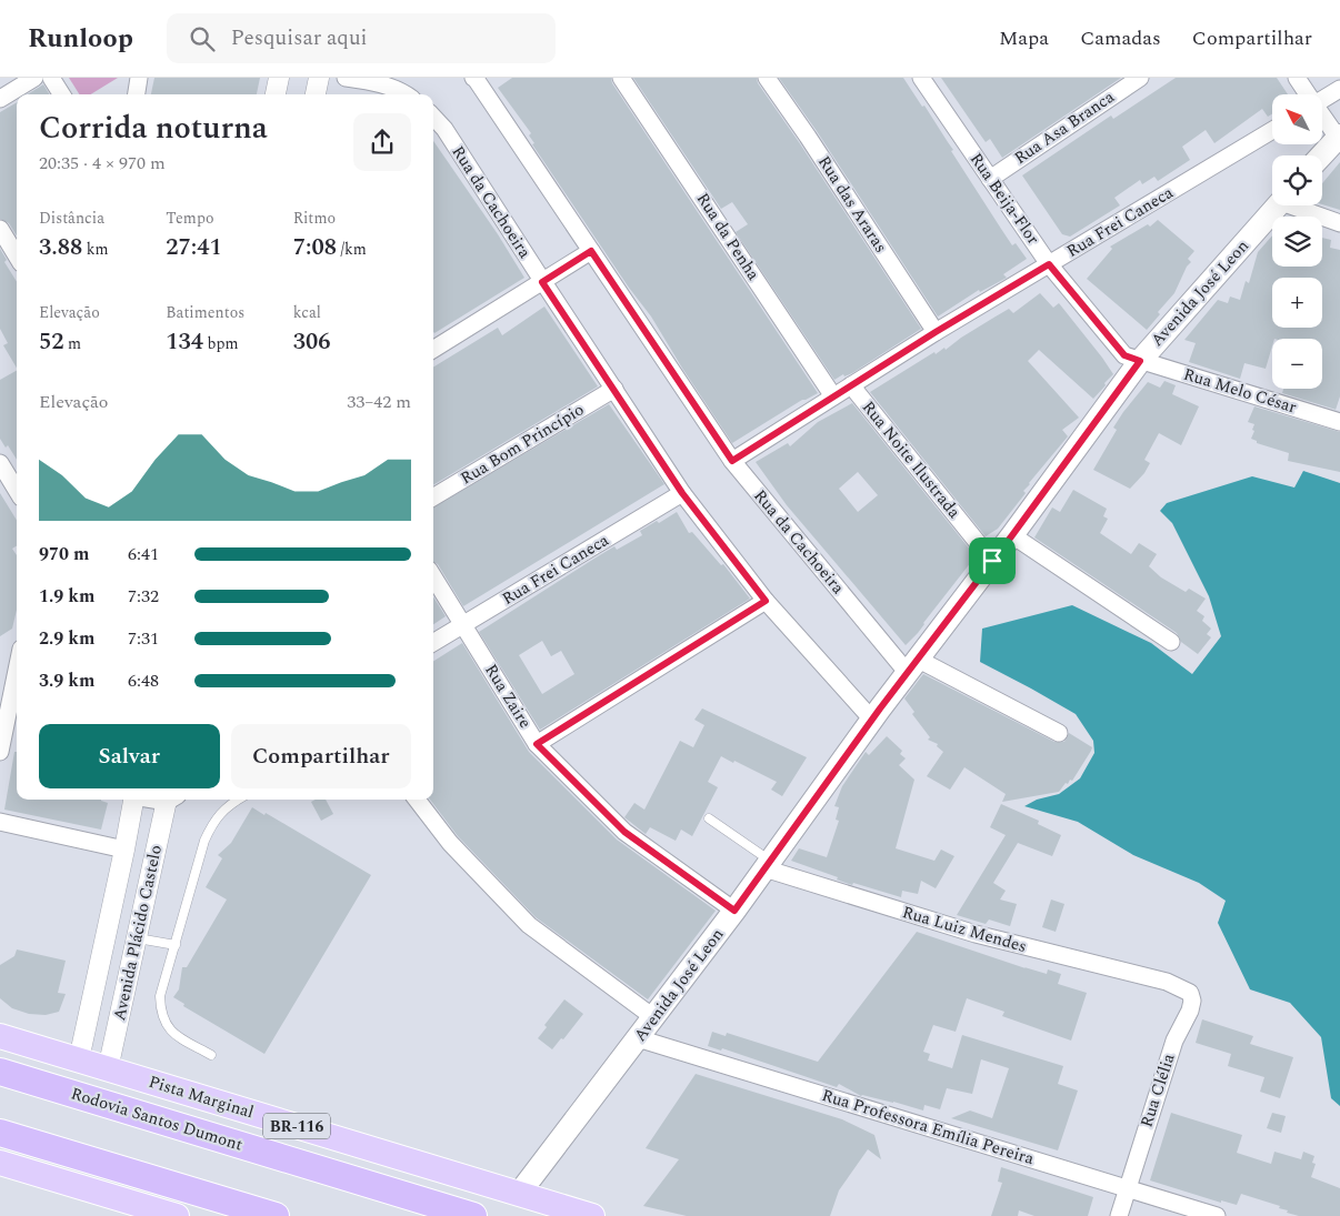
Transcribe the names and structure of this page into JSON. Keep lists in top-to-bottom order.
{
  "streets": {
    "highway": ["Rodovia Santos Dumont", "BR-116"],
    "main road": ["Avenida José Leon", "Pista Marginal"],
    "street": [
      "Rua Asa Branca",
      "Rua Beija-Flor",
      "Rua da Cachoeira",
      "Rua das Araras",
      "Rua Frei Caneca",
      "Rua da Penha",
      "Rua Melo César",
      "Rua Bom Princípio",
      "Rua Noite Ilustrada",
      "Rua Zaire",
      "Rua Luiz Mendes",
      "Avenida Plácido Castelo",
      "Rua Clélia",
      "Rua Professora Emília Pereira"
    ]
  },
  "crossings": [
    ["Rua Asa Branca", "Rua Beija-Flor"],
    ["Rua Beija-Flor", "Rua Frei Caneca"],
    ["Rua Beija-Flor", "Avenida José Leon"],
    ["Rua Beija-Flor", "Rua Melo César"],
    ["Rua da Cachoeira", "Rua Frei Caneca"],
    ["Rua da Cachoeira", "Avenida José Leon"],
    ["Rua da Cachoeira", "Rua Bom Princípio"],
    ["Rua das Araras", "Rua Frei Caneca"],
    ["Rua Frei Caneca", "Rua da Penha"],
    ["Rua Frei Caneca", "Rua Noite Ilustrada"],
    ["Rua Frei Caneca", "Rua Zaire"],
    ["Avenida José Leon", "Rua Melo César"],
    ["Avenida José Leon", "Rua Noite Ilustrada"],
    ["Avenida José Leon", "Rua Zaire"],
    ["Avenida José Leon", "Rua Luiz Mendes"],
    ["Avenida José Leon", "Pista Marginal"],
    ["Avenida José Leon", "Rua Professora Emília Pereira"],
    ["Rua Luiz Mendes", "Rua Clélia"],
    ["Avenida Plácido Castelo", "Pista Marginal"],
    ["Rua Clélia", "Rua Professora Emília Pereira"]
  ],
  "north": "top left",
  "page": {
    "header": "Runloop",
    "search": "Pesquisar aqui",
    "nav": ["Mapa", "Camadas", "Compartilhar"],
    "map_buttons": ["+", "−"],
    "heading": ["Corrida noturna", "20:35 · 4 × 970 m"],
    "stats": [
      ["Distância", "3.88 km"],
      ["Tempo", "27:41"],
      ["Ritmo", "7:08 /km"],
      ["Elevação", "52 m"],
      ["Batimentos", "134 bpm"],
      ["kcal", "306"]
    ],
    "chart": ["Elevação", "33–42 m"],
    "list": [
      {
        "name": "970 m",
        "note": "6:41"
      },
      {
        "name": "1.9 km",
        "note": "7:32"
      },
      {
        "name": "2.9 km",
        "note": "7:31"
      },
      {
        "name": "3.9 km",
        "note": "6:48"
      }
    ],
    "buttons": ["Salvar", "Compartilhar"]
  }
}
